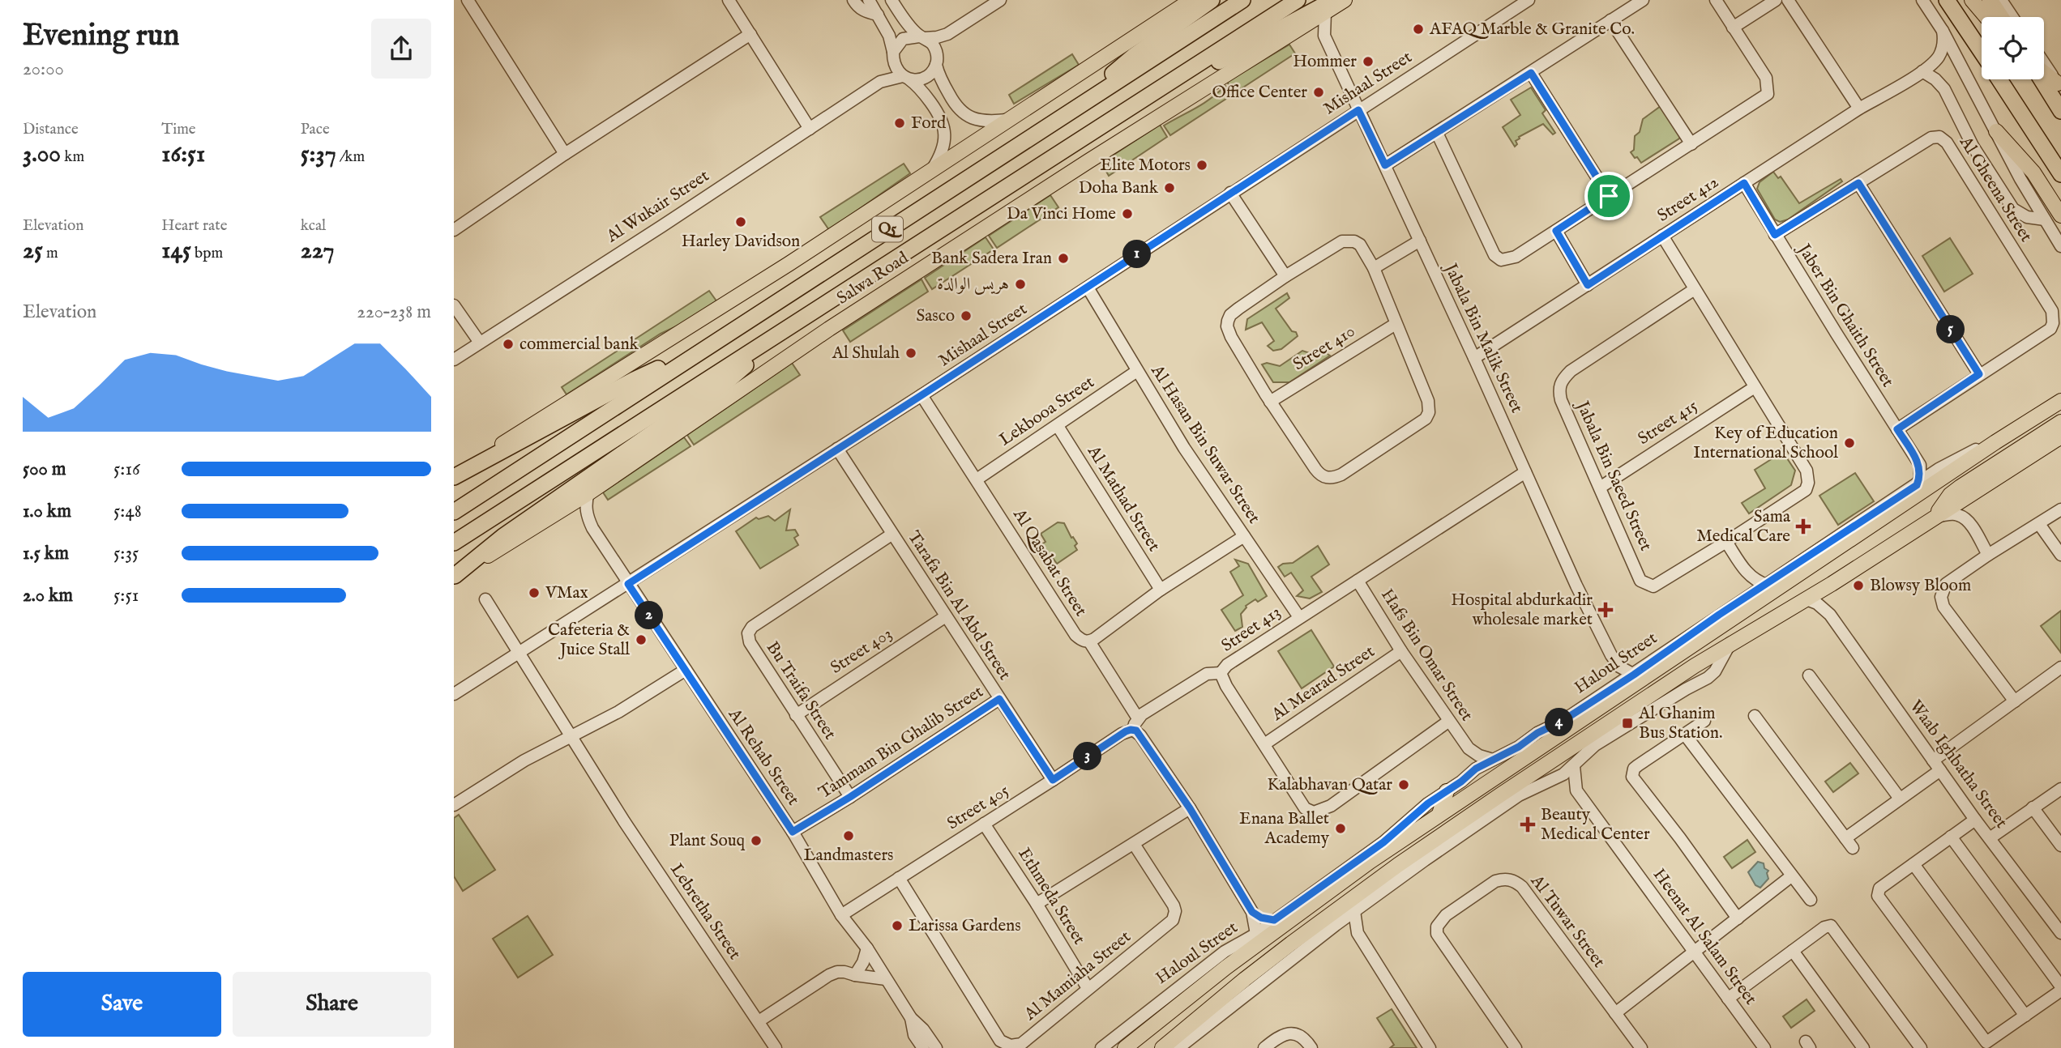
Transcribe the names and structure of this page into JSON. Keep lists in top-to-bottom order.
{
  "streets": {
    "highway": ["Q5", "Salwa Road"],
    "main road": ["Haloul Street"],
    "street": [
      "Mishaal Street",
      "Al Gheena Street",
      "Street 412",
      "Al Wukair Street",
      "Jaber Bin Ghaith Street",
      "Jabala Bin Malik Street",
      "Street 410",
      "Lekbooa Street",
      "Street 415",
      "Al Hasan Bin Suwar Street",
      "Jabala Bin Saeed Street",
      "Al Mathad Street",
      "Al Qasabat Street",
      "Tarafa Bin Al Abd Street",
      "Street 413",
      "Street 403",
      "Hafs Bin Omar Street",
      "Al Mearad Street",
      "Bu Traifa Street",
      "Tammam Bin Ghalib Street",
      "Al Rehab Street",
      "Waab Ighbatha Street",
      "Street 405",
      "Ethmeda Street",
      "Lebretha Street",
      "Al Tuwar Street",
      "Heenat Al Salam Street",
      "Al Mamiaha Street"
    ]
  },
  "crossings": [
    ["Mishaal Street", "Jabala Bin Malik Street"],
    ["Mishaal Street", "Al Hasan Bin Suwar Street"],
    ["Mishaal Street", "Al Qasabat Street"],
    ["Mishaal Street", "Tarafa Bin Al Abd Street"],
    ["Mishaal Street", "Al Rehab Street"],
    ["Mishaal Street", "Lebretha Street"],
    ["Al Gheena Street", "Jaber Bin Ghaith Street"],
    ["Street 412", "Jaber Bin Ghaith Street"],
    ["Street 412", "Jabala Bin Malik Street"],
    ["Street 412", "Jabala Bin Saeed Street"],
    ["Salwa Road", "Jabala Bin Malik Street"],
    ["Jabala Bin Malik Street", "Street 413"],
    ["Jabala Bin Malik Street", "Haloul Street"],
    ["Lekbooa Street", "Al Hasan Bin Suwar Street"],
    ["Lekbooa Street", "Al Mathad Street"],
    ["Lekbooa Street", "Al Qasabat Street"],
    ["Street 415", "Jabala Bin Saeed Street"],
    ["Al Hasan Bin Suwar Street", "Street 413"],
    ["Al Qasabat Street", "Street 405"],
    ["Tarafa Bin Al Abd Street", "Street 403"],
    ["Tarafa Bin Al Abd Street", "Bu Traifa Street"],
    ["Tarafa Bin Al Abd Street", "Tammam Bin Ghalib Street"],
    ["Tarafa Bin Al Abd Street", "Street 405"],
    ["Street 413", "Hafs Bin Omar Street"],
    ["Street 413", "Al Mearad Street"],
    ["Street 413", "Street 405"],
    ["Street 403", "Bu Traifa Street"],
    ["Hafs Bin Omar Street", "Haloul Street"],
    ["Hafs Bin Omar Street", "Al Mearad Street"],
    ["Bu Traifa Street", "Tammam Bin Ghalib Street"],
    ["Tammam Bin Ghalib Street", "Al Rehab Street"],
    ["Al Rehab Street", "Street 405"],
    ["Street 405", "Ethmeda Street"],
    ["Street 405", "Al Mamiaha Street"],
    ["Ethmeda Street", "Al Mamiaha Street"]
  ],
  "places": {
    "other": [
      "AFAQ Marble & Granite Co.",
      "Hommer",
      "Office Center",
      "Ford",
      "Elite Motors",
      "Doha Bank",
      "Da Vinci Home",
      "Harley Davidson",
      "Bank Sadera Iran",
      "هريس الوالدة",
      "Sasco",
      "commercial bank",
      "Al Shulah",
      "Key of Education International School",
      "Blowsy Bloom",
      "VMax",
      "Cafeteria & Juice Stall",
      "Kalabhavan Qatar",
      "Enana Ballet Academy",
      "Landmasters",
      "Plant Souq",
      "Larissa Gardens"
    ],
    "health": ["Sama Medical Care", "Hospital abdurkadir wholesale market", "Beauty Medical Center"],
    "transit": ["Al Ghanim Bus Station."]
  },
  "page": {
    "heading": ["Evening run", "20:00"],
    "stats": [
      ["Distance", "3.00 km"],
      ["Time", "16:51"],
      ["Pace", "5:37 /km"],
      ["Elevation", "25 m"],
      ["Heart rate", "145 bpm"],
      ["kcal", "227"]
    ],
    "pins": [
      "1",
      "5",
      "2",
      "4",
      "3"
    ],
    "chart": ["Elevation", "220–238 m"],
    "list": [
      {
        "name": "500 m",
        "note": "5:16"
      },
      {
        "name": "1.0 km",
        "note": "5:48"
      },
      {
        "name": "1.5 km",
        "note": "5:35"
      },
      {
        "name": "2.0 km",
        "note": "5:51"
      }
    ],
    "buttons": ["Save", "Share"]
  }
}
